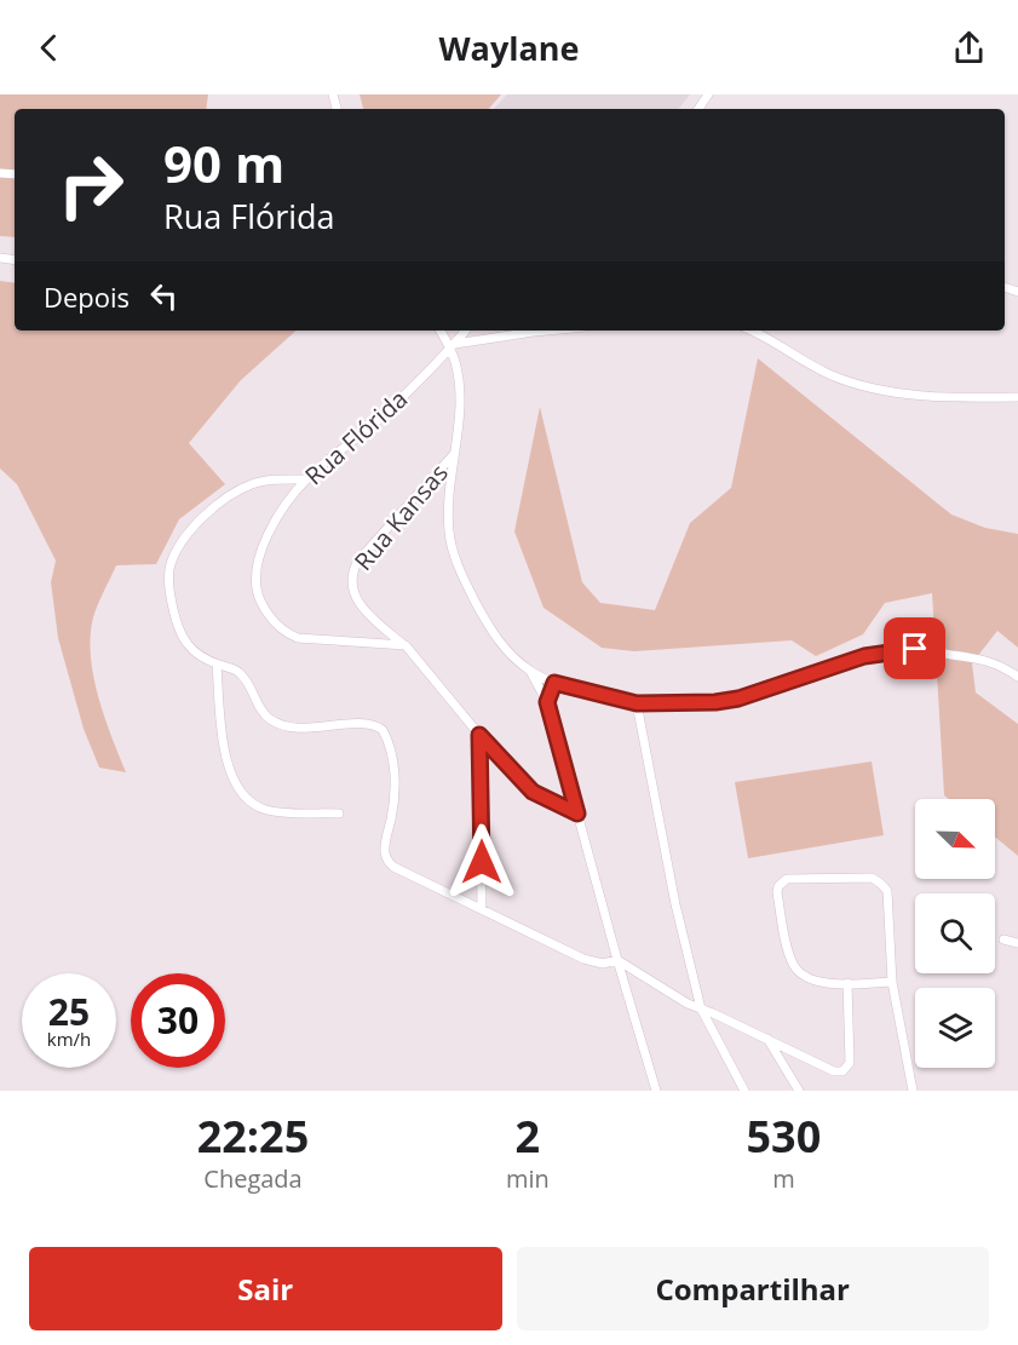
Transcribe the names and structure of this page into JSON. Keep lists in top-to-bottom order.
{
  "streets": {
    "street": ["Rua Flórida", "Rua Kansas"]
  },
  "crossings": [
    ["Rua Flórida", "Rua Kansas"]
  ],
  "north": "bottom right",
  "page": {
    "header": "Waylane",
    "turn": ["90 m", "Rua Flórida"],
    "then": "Depois",
    "speed": "25 km/h",
    "limit": "30",
    "eta": [
      "22:25",
      "Chegada",
      "2",
      "min",
      "530",
      "m"
    ],
    "buttons": ["Sair", "Compartilhar"]
  }
}
